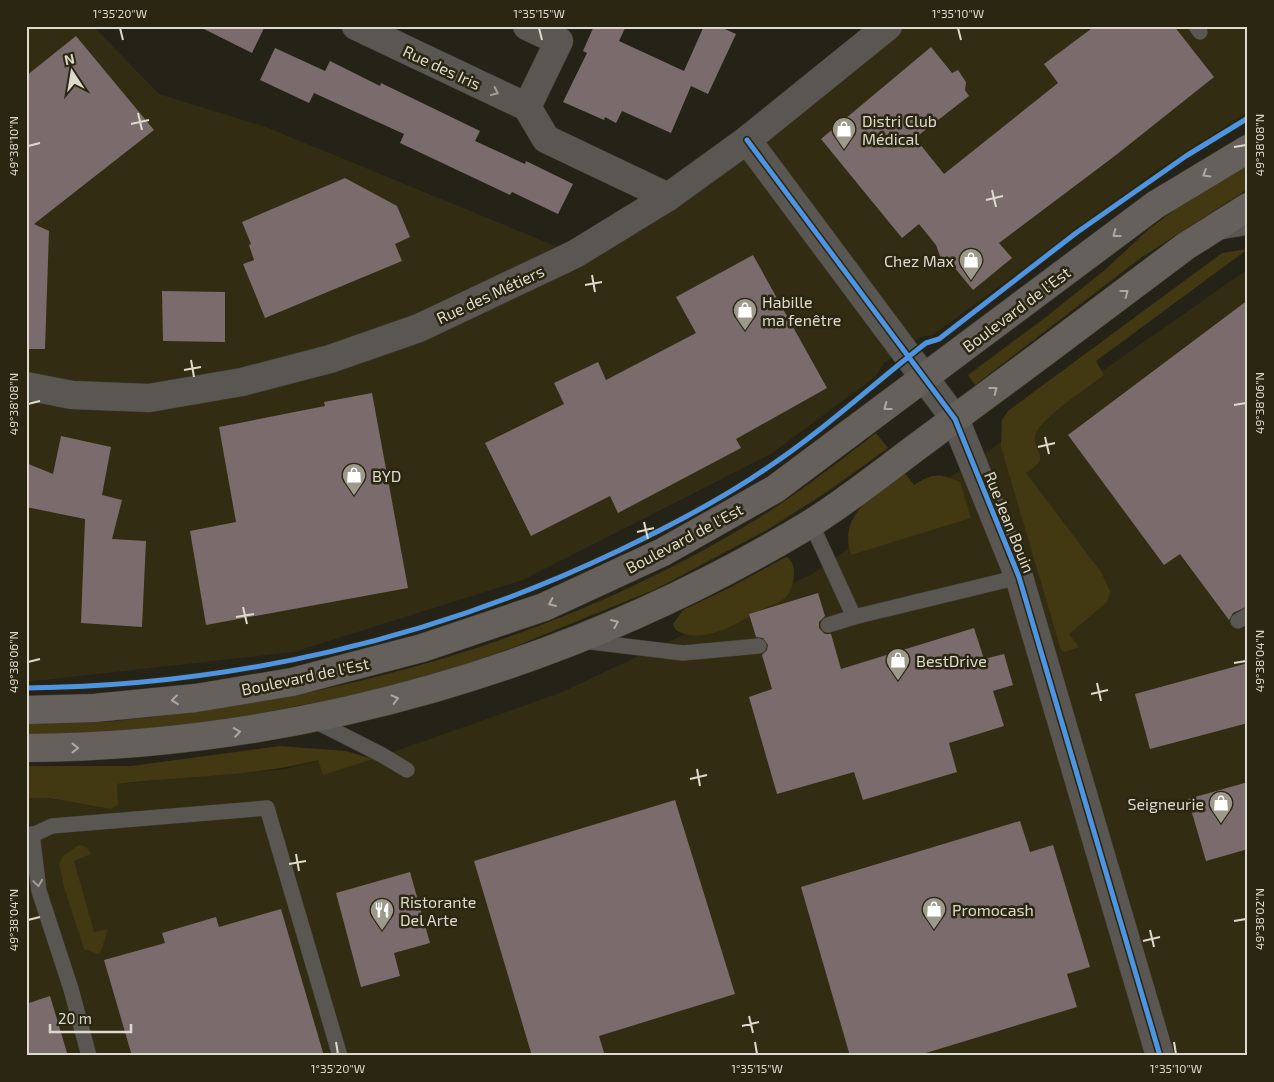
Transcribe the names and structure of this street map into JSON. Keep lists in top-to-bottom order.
{
  "streets": {
    "main road": ["Boulevard de l'Est"],
    "street": ["Rue des Iris", "Rue des Métiers", "Rue Jean Bouin"]
  },
  "crossings": [
    ["Rue des Métiers", "Rue Jean Bouin"],
    ["Boulevard de l'Est", "Rue Jean Bouin"]
  ],
  "one_way": ["Rue des Iris"],
  "places": {
    "shop": [
      "Distri Club Médical",
      "Chez Max",
      "Habille ma fenêtre",
      "BYD",
      "BestDrive",
      "Seigneurie",
      "Promocash"
    ],
    "restaurant": ["Ristorante Del Arte"]
  },
  "scale_bar": "20 m",
  "north": "top",
  "coordinates": [
    "1°35'20\"W",
    "1°35'15\"W",
    "1°35'10\"W",
    "49°38'08\"N",
    "49°38'10\"N",
    "49°38'06\"N",
    "49°38'04\"N",
    "49°38'02\"N"
  ]
}
